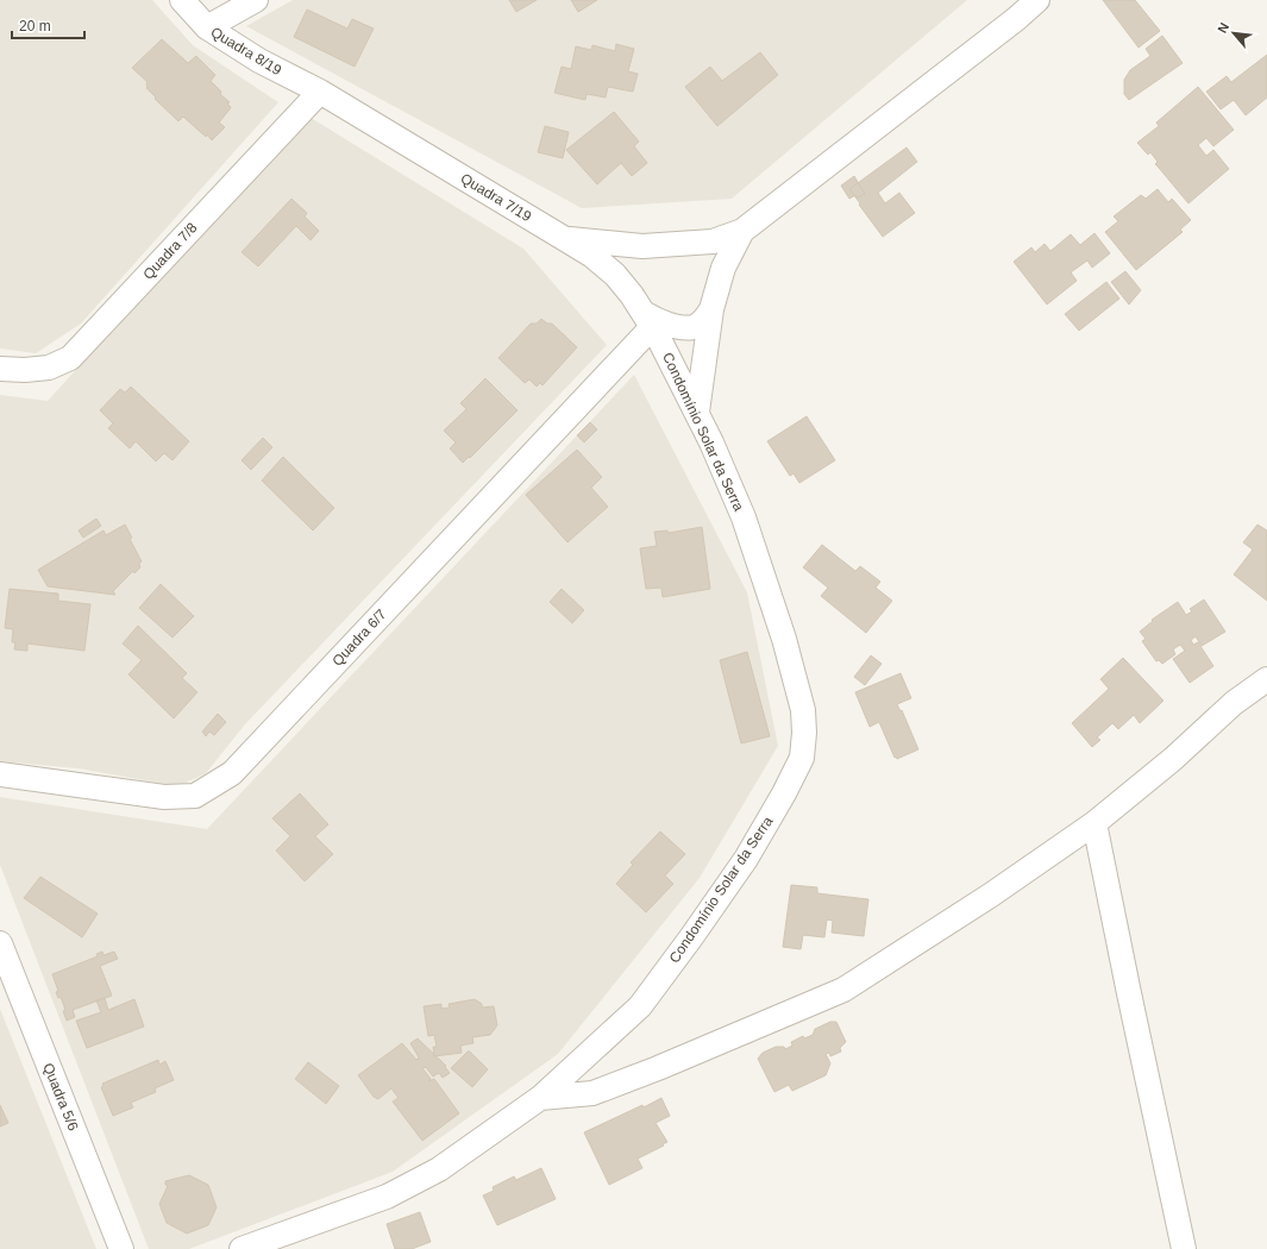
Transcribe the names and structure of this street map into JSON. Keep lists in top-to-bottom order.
{
  "streets": {
    "street": [
      "Quadra 8/19",
      "Quadra 7/19",
      "Quadra 7/8",
      "Condomínio Solar da Serra",
      "Quadra 6/7",
      "Quadra 5/6"
    ]
  },
  "crossings": [
    ["Quadra 8/19", "Quadra 7/19"],
    ["Quadra 8/19", "Quadra 7/8"],
    ["Quadra 7/19", "Quadra 7/8"],
    ["Quadra 7/19", "Condomínio Solar da Serra"],
    ["Quadra 7/19", "Quadra 6/7"],
    ["Condomínio Solar da Serra", "Quadra 6/7"]
  ],
  "scale_bar": "20 m",
  "north": "top left"
}
